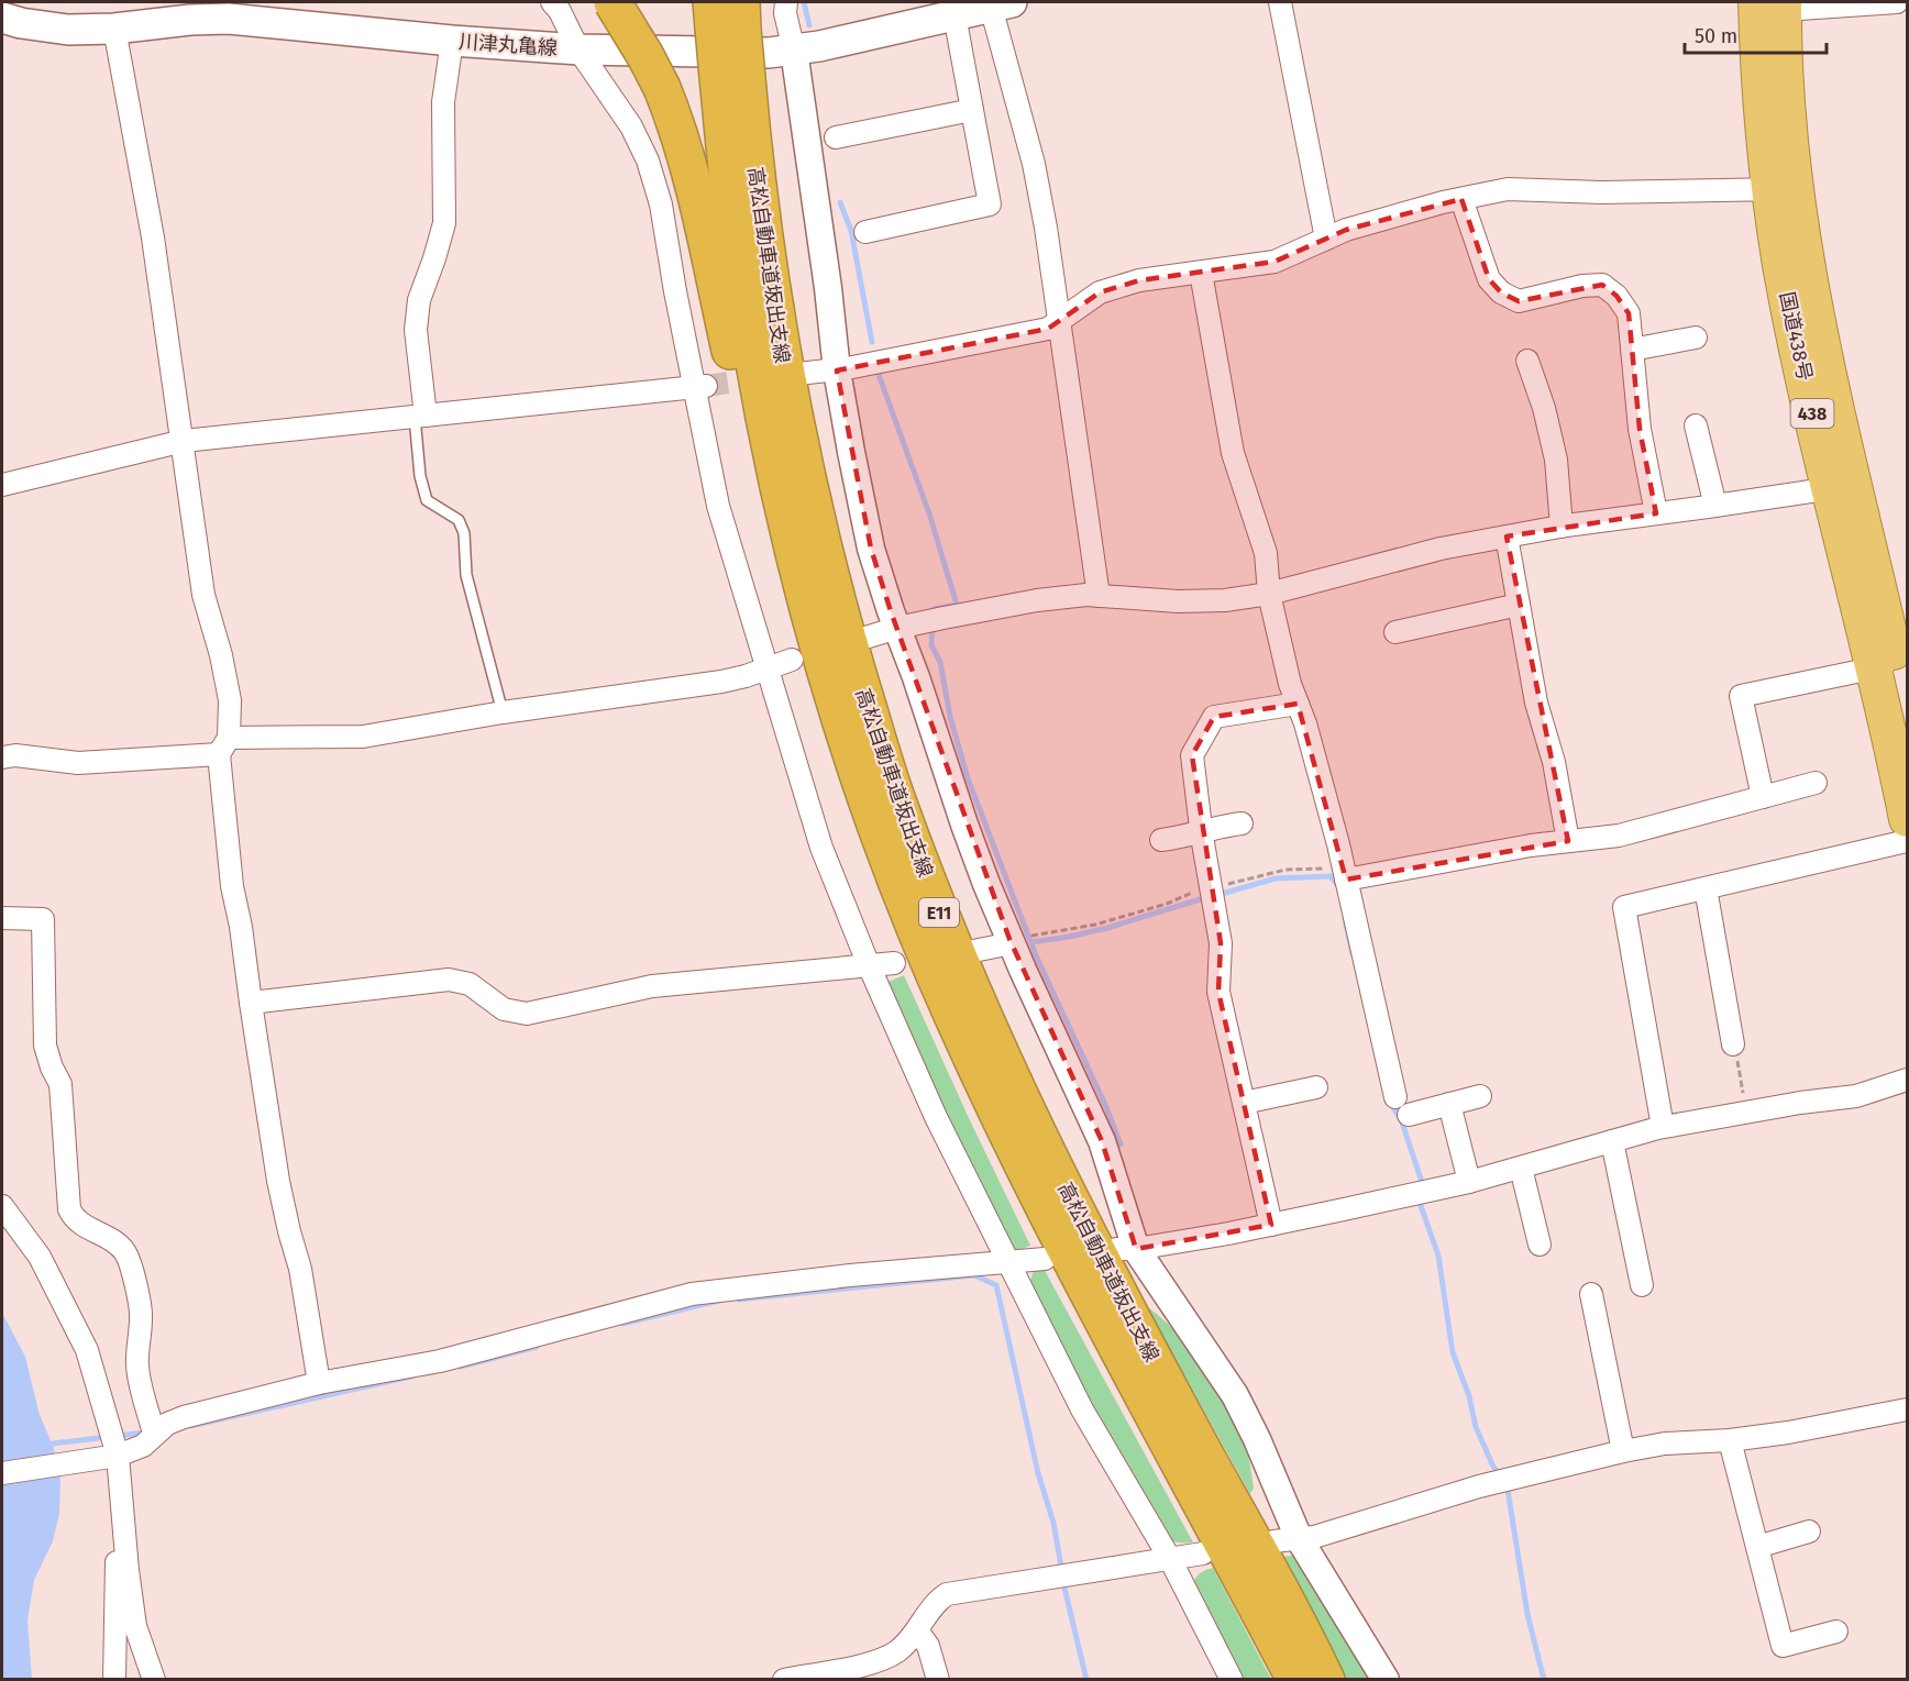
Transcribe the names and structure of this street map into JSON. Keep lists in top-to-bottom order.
{
  "streets": {
    "highway": [
      "高松自動車道坂出支線",
      "国道438号",
      "438",
      "E11"
    ],
    "main road": ["川津丸亀線"]
  },
  "scale_bar": "50 m"
}
